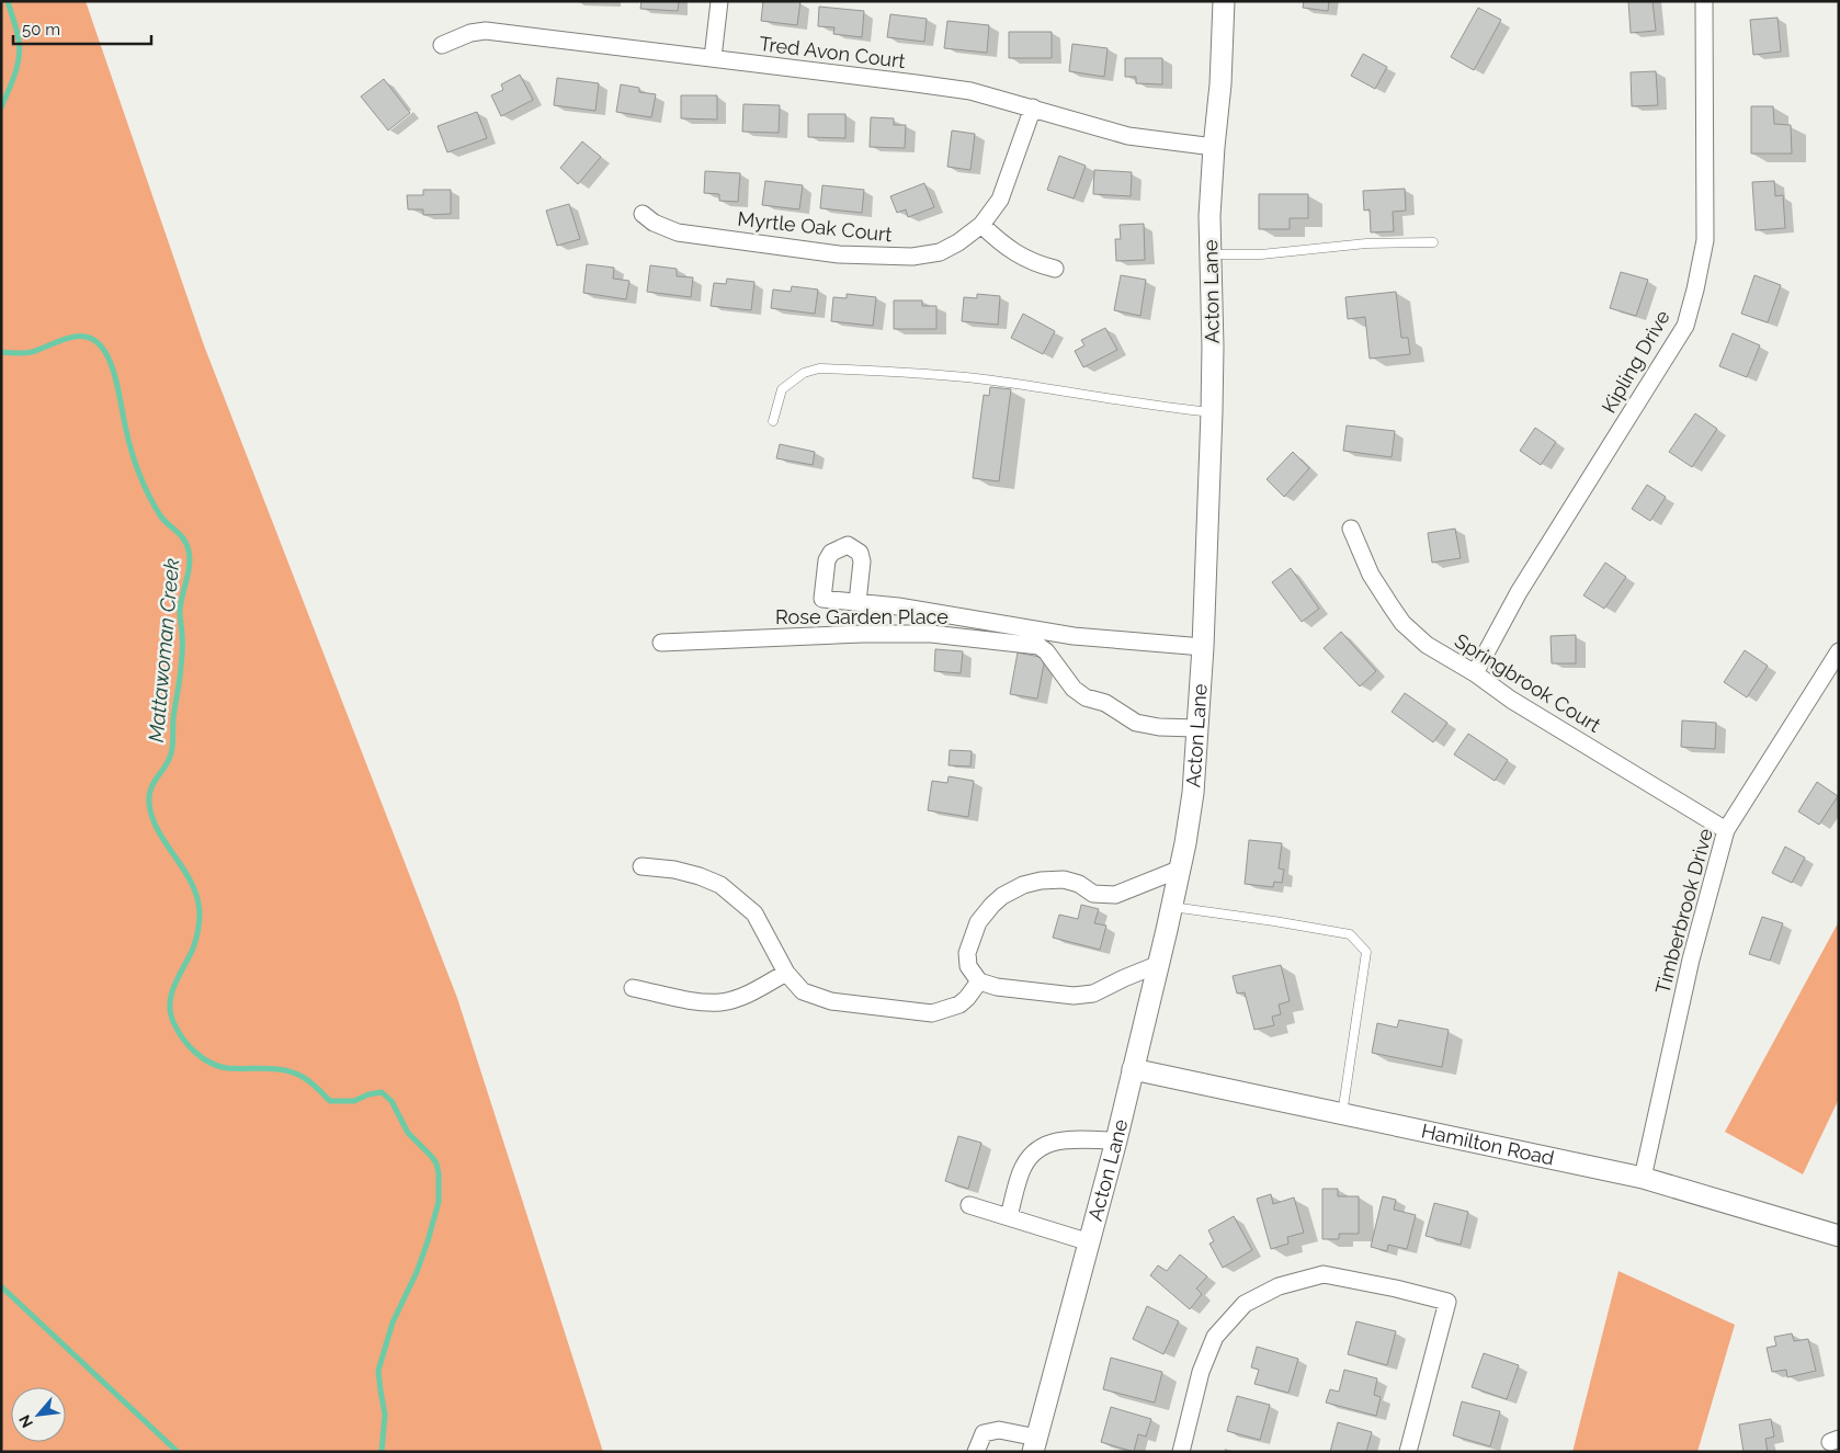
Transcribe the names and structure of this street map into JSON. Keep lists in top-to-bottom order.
{
  "streets": {
    "street": [
      "Tred Avon Court",
      "Myrtle Oak Court",
      "Acton Lane",
      "Kipling Drive",
      "Rose Garden Place",
      "Springbrook Court",
      "Timberbrook Drive",
      "Hamilton Road"
    ]
  },
  "crossings": [
    ["Tred Avon Court", "Myrtle Oak Court"],
    ["Tred Avon Court", "Acton Lane"],
    ["Acton Lane", "Rose Garden Place"],
    ["Acton Lane", "Hamilton Road"],
    ["Kipling Drive", "Springbrook Court"],
    ["Springbrook Court", "Timberbrook Drive"],
    ["Timberbrook Drive", "Hamilton Road"]
  ],
  "water": ["Mattawoman Creek"],
  "scale_bar": "50 m",
  "north": "bottom left"
}
